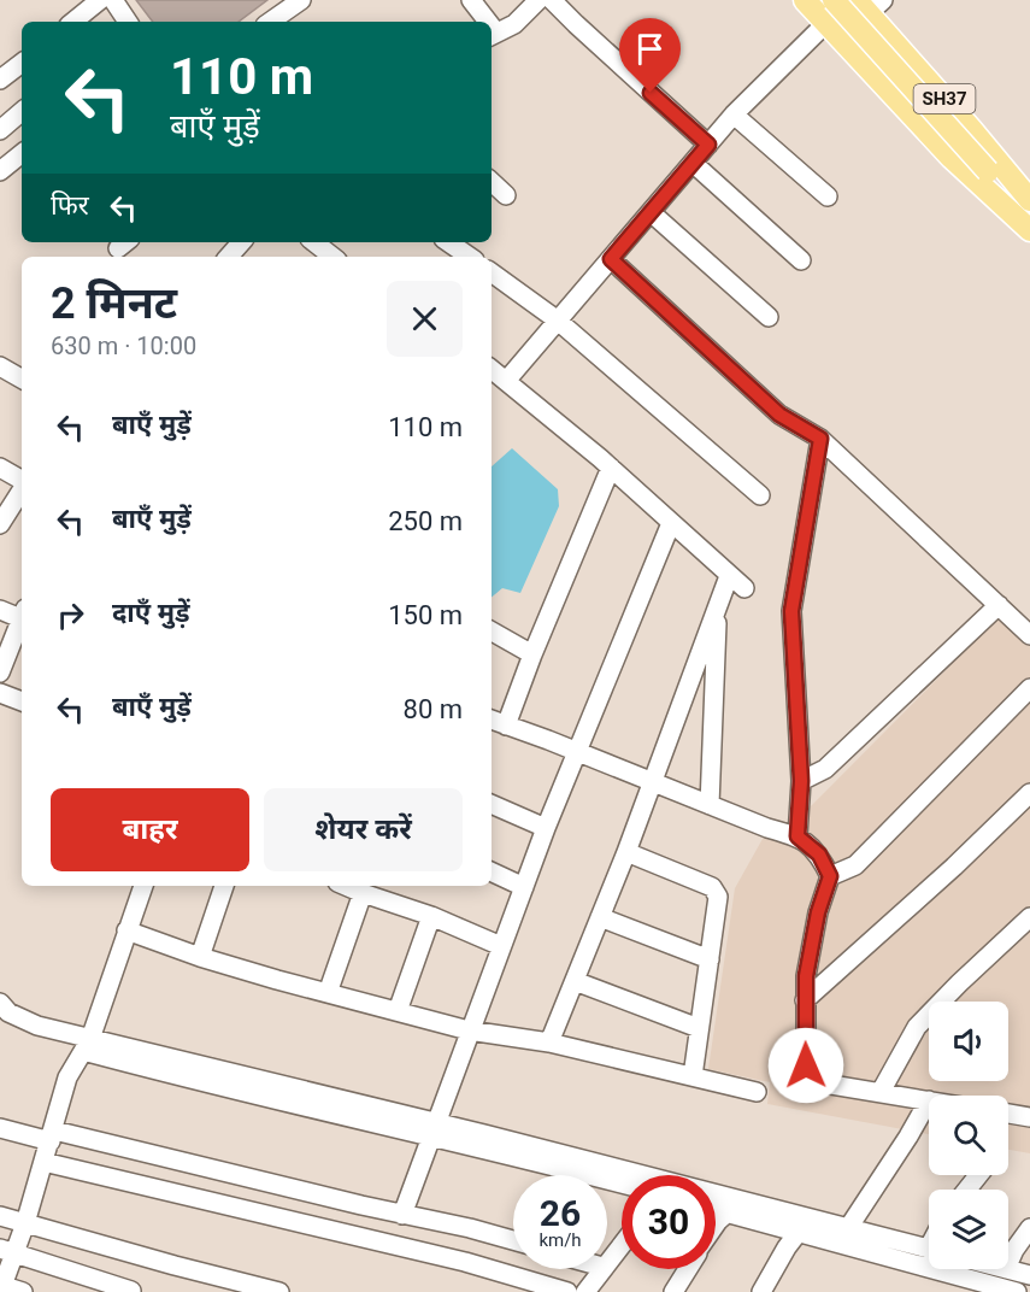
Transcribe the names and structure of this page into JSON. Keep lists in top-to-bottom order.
{
  "streets": {
    "main road": ["SH37"]
  },
  "page": {
    "turn": ["110 m", "बाएँ मुड़ें"],
    "then": "फिर",
    "heading": ["2 मिनट", "630 m · 10:00"],
    "list": [
      {
        "name": "बाएँ मुड़ें",
        "value": "110 m"
      },
      {
        "name": "बाएँ मुड़ें",
        "value": "250 m"
      },
      {
        "name": "दाएँ मुड़ें",
        "value": "150 m"
      },
      {
        "name": "बाएँ मुड़ें",
        "value": "80 m"
      }
    ],
    "buttons": ["बाहर", "शेयर करें"],
    "speed": "26 km/h",
    "limit": "30"
  }
}
